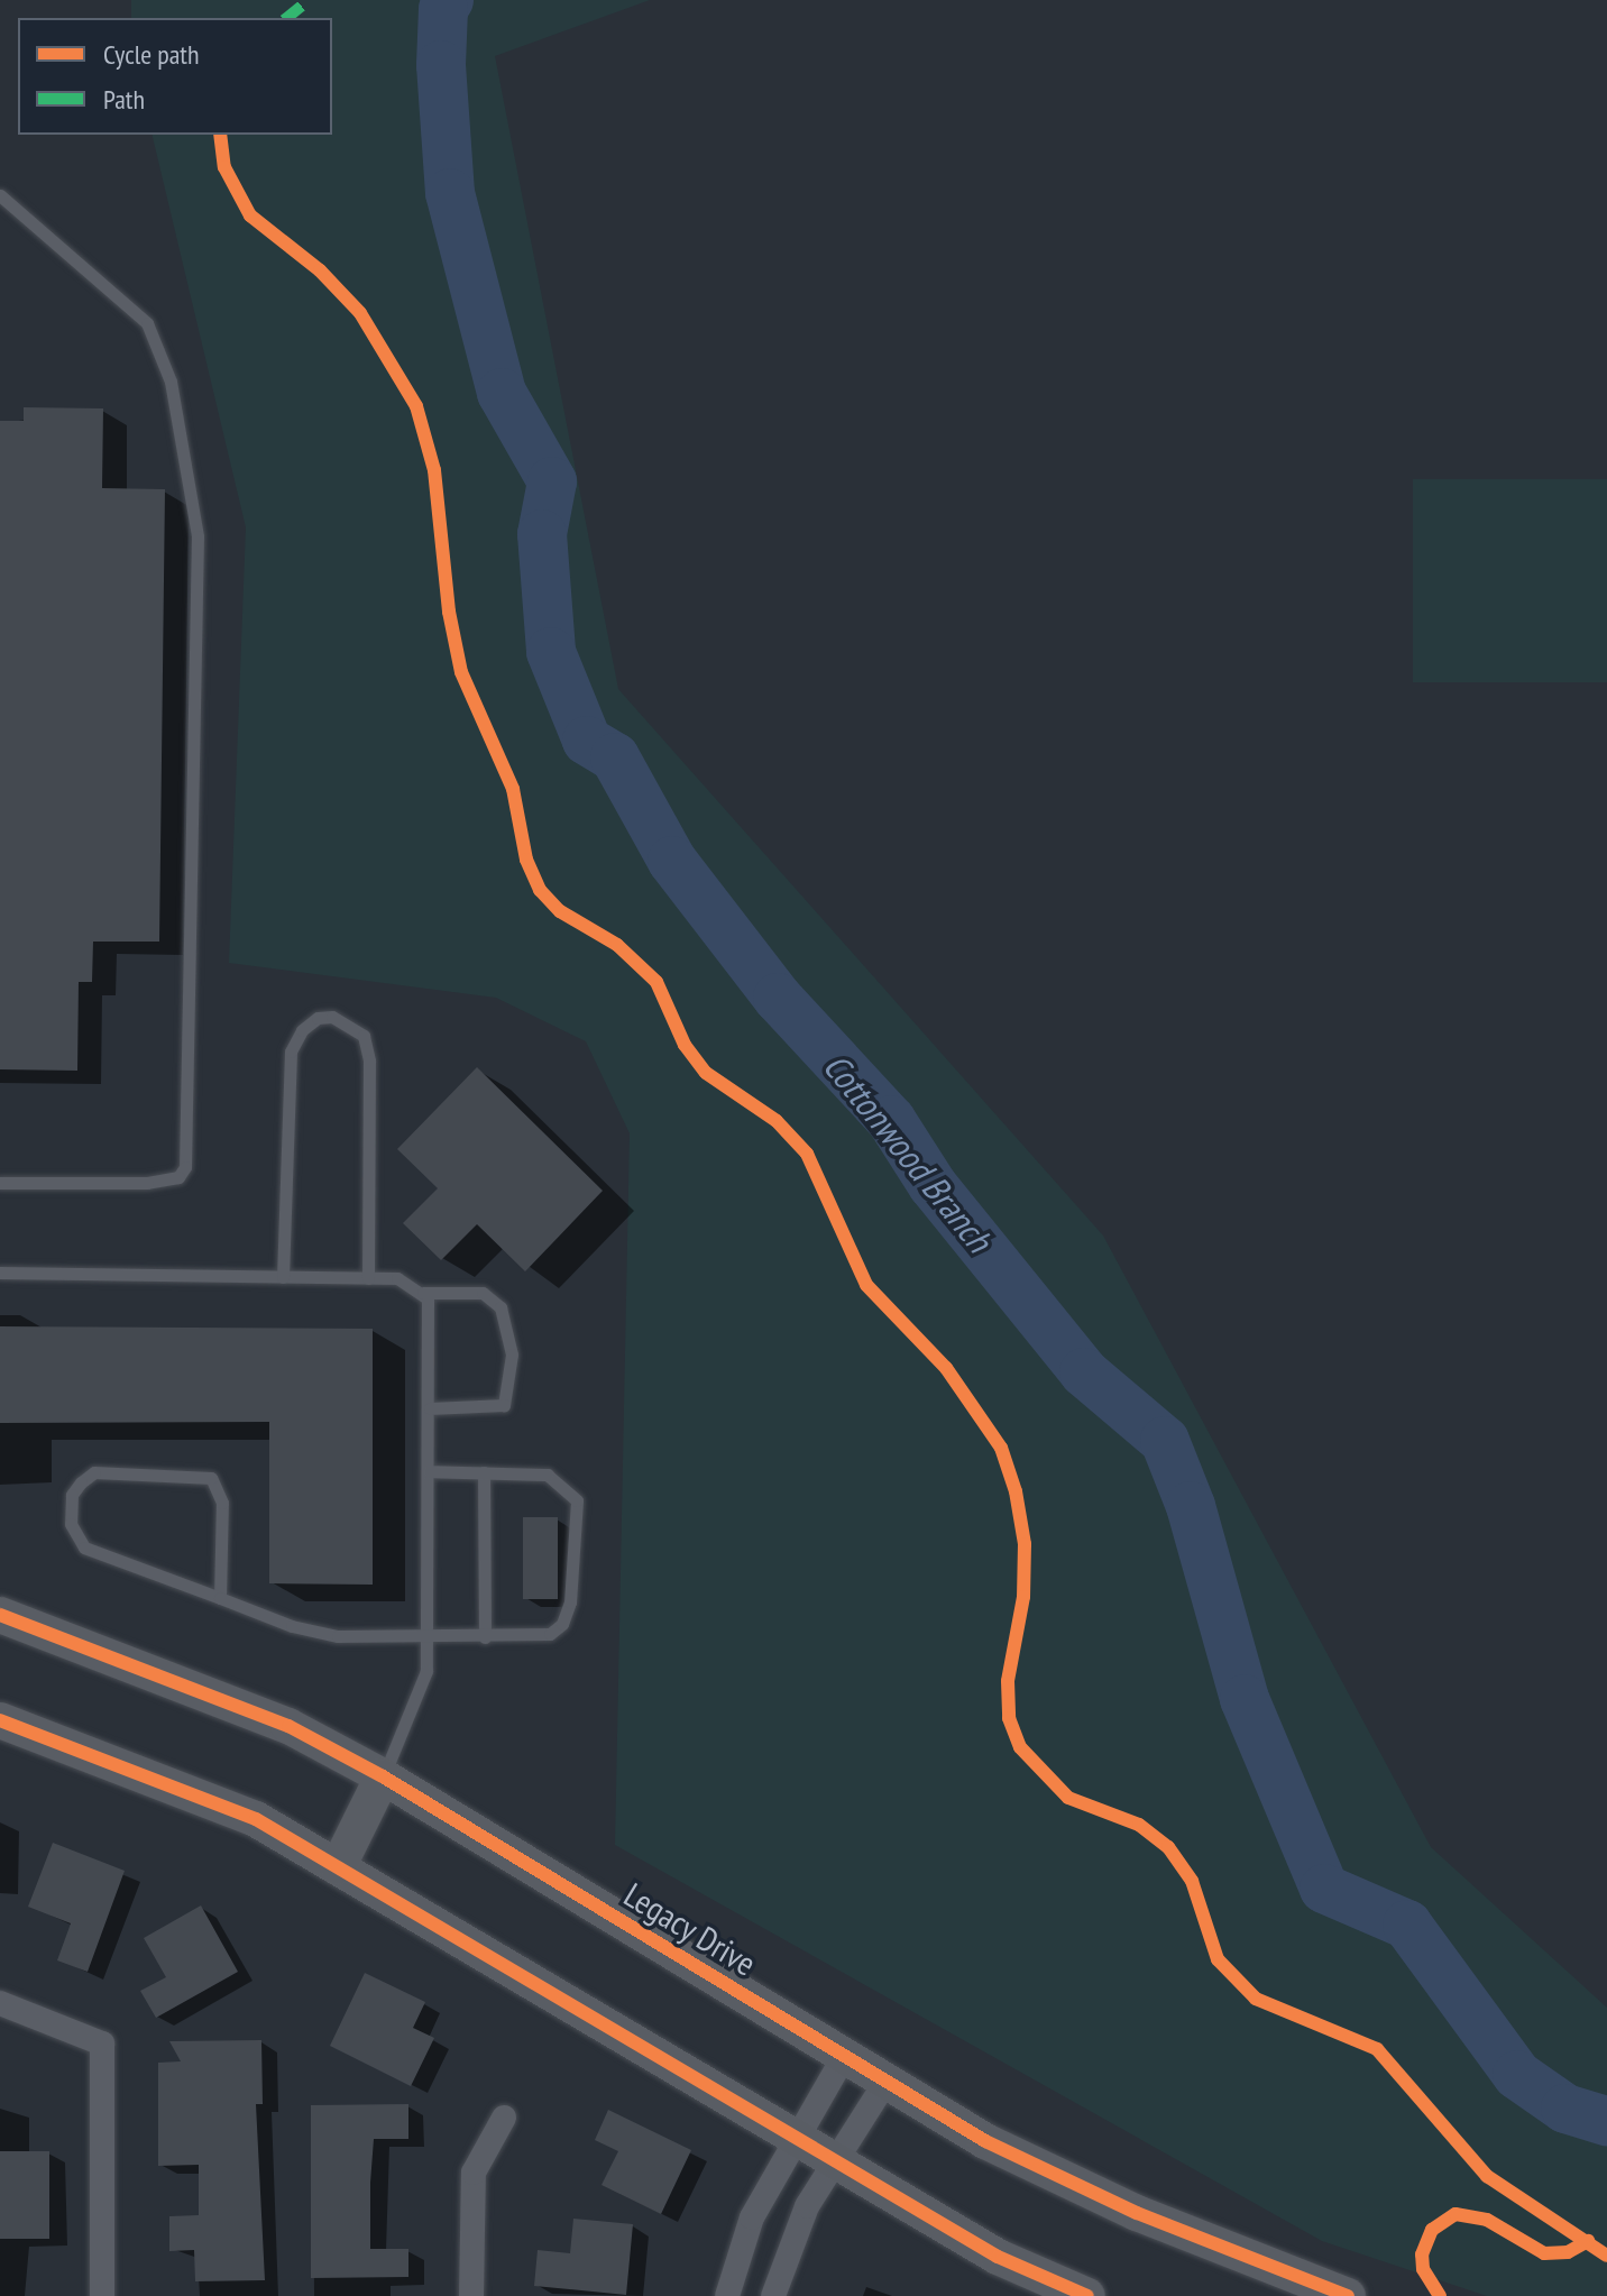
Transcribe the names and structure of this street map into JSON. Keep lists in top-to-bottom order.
{
  "streets": {
    "main road": ["Legacy Drive"]
  },
  "water": ["Cottonwood Branch"],
  "legend": ["Cycle path", "Path"]
}
